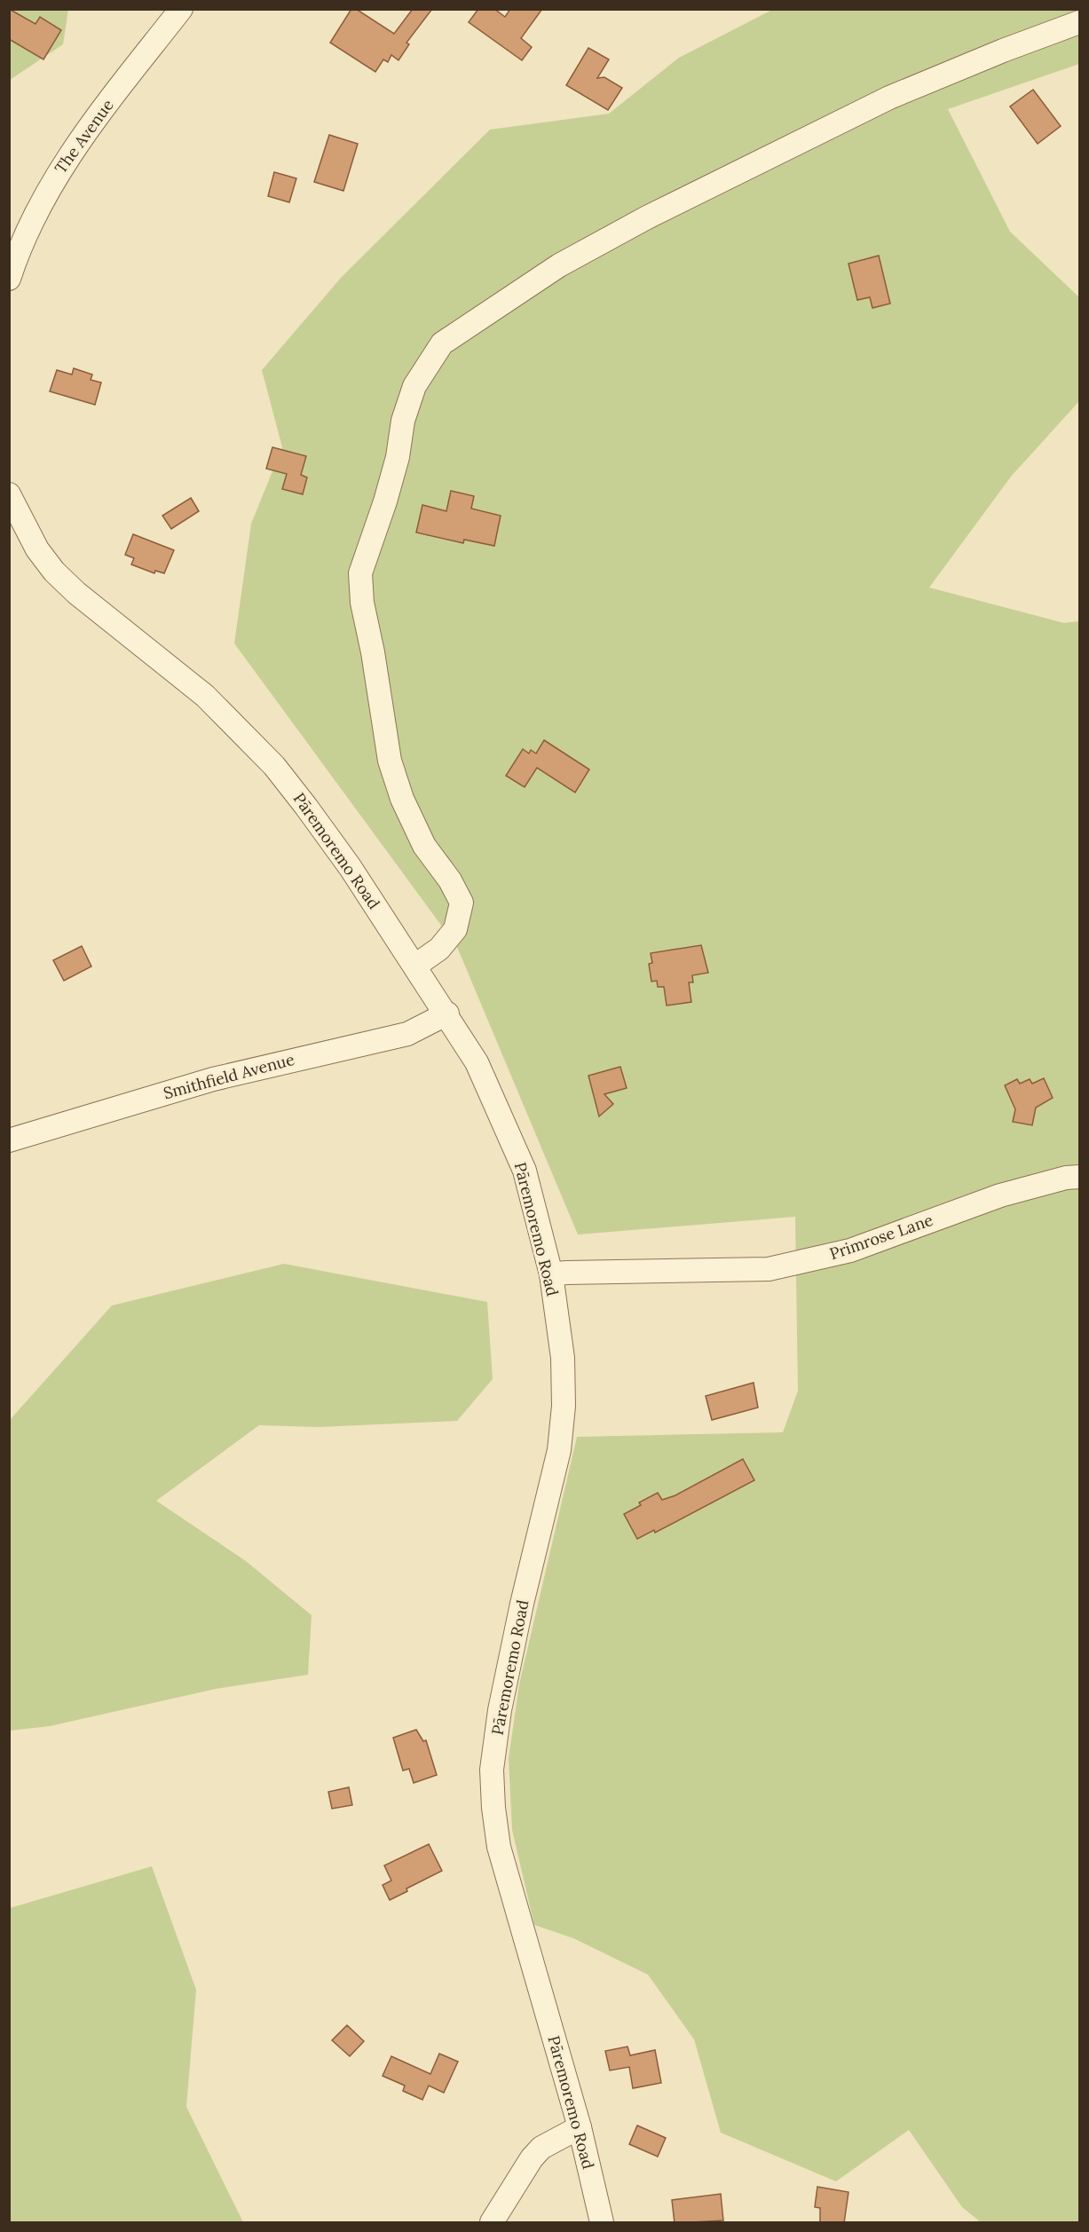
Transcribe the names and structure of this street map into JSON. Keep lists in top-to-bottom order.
{
  "streets": {
    "street": [
      "The Avenue",
      "Pāremoremo Road",
      "Smithfield Avenue",
      "Primrose Lane"
    ]
  },
  "crossings": [
    ["Pāremoremo Road", "Smithfield Avenue"],
    ["Pāremoremo Road", "Primrose Lane"]
  ]
}
